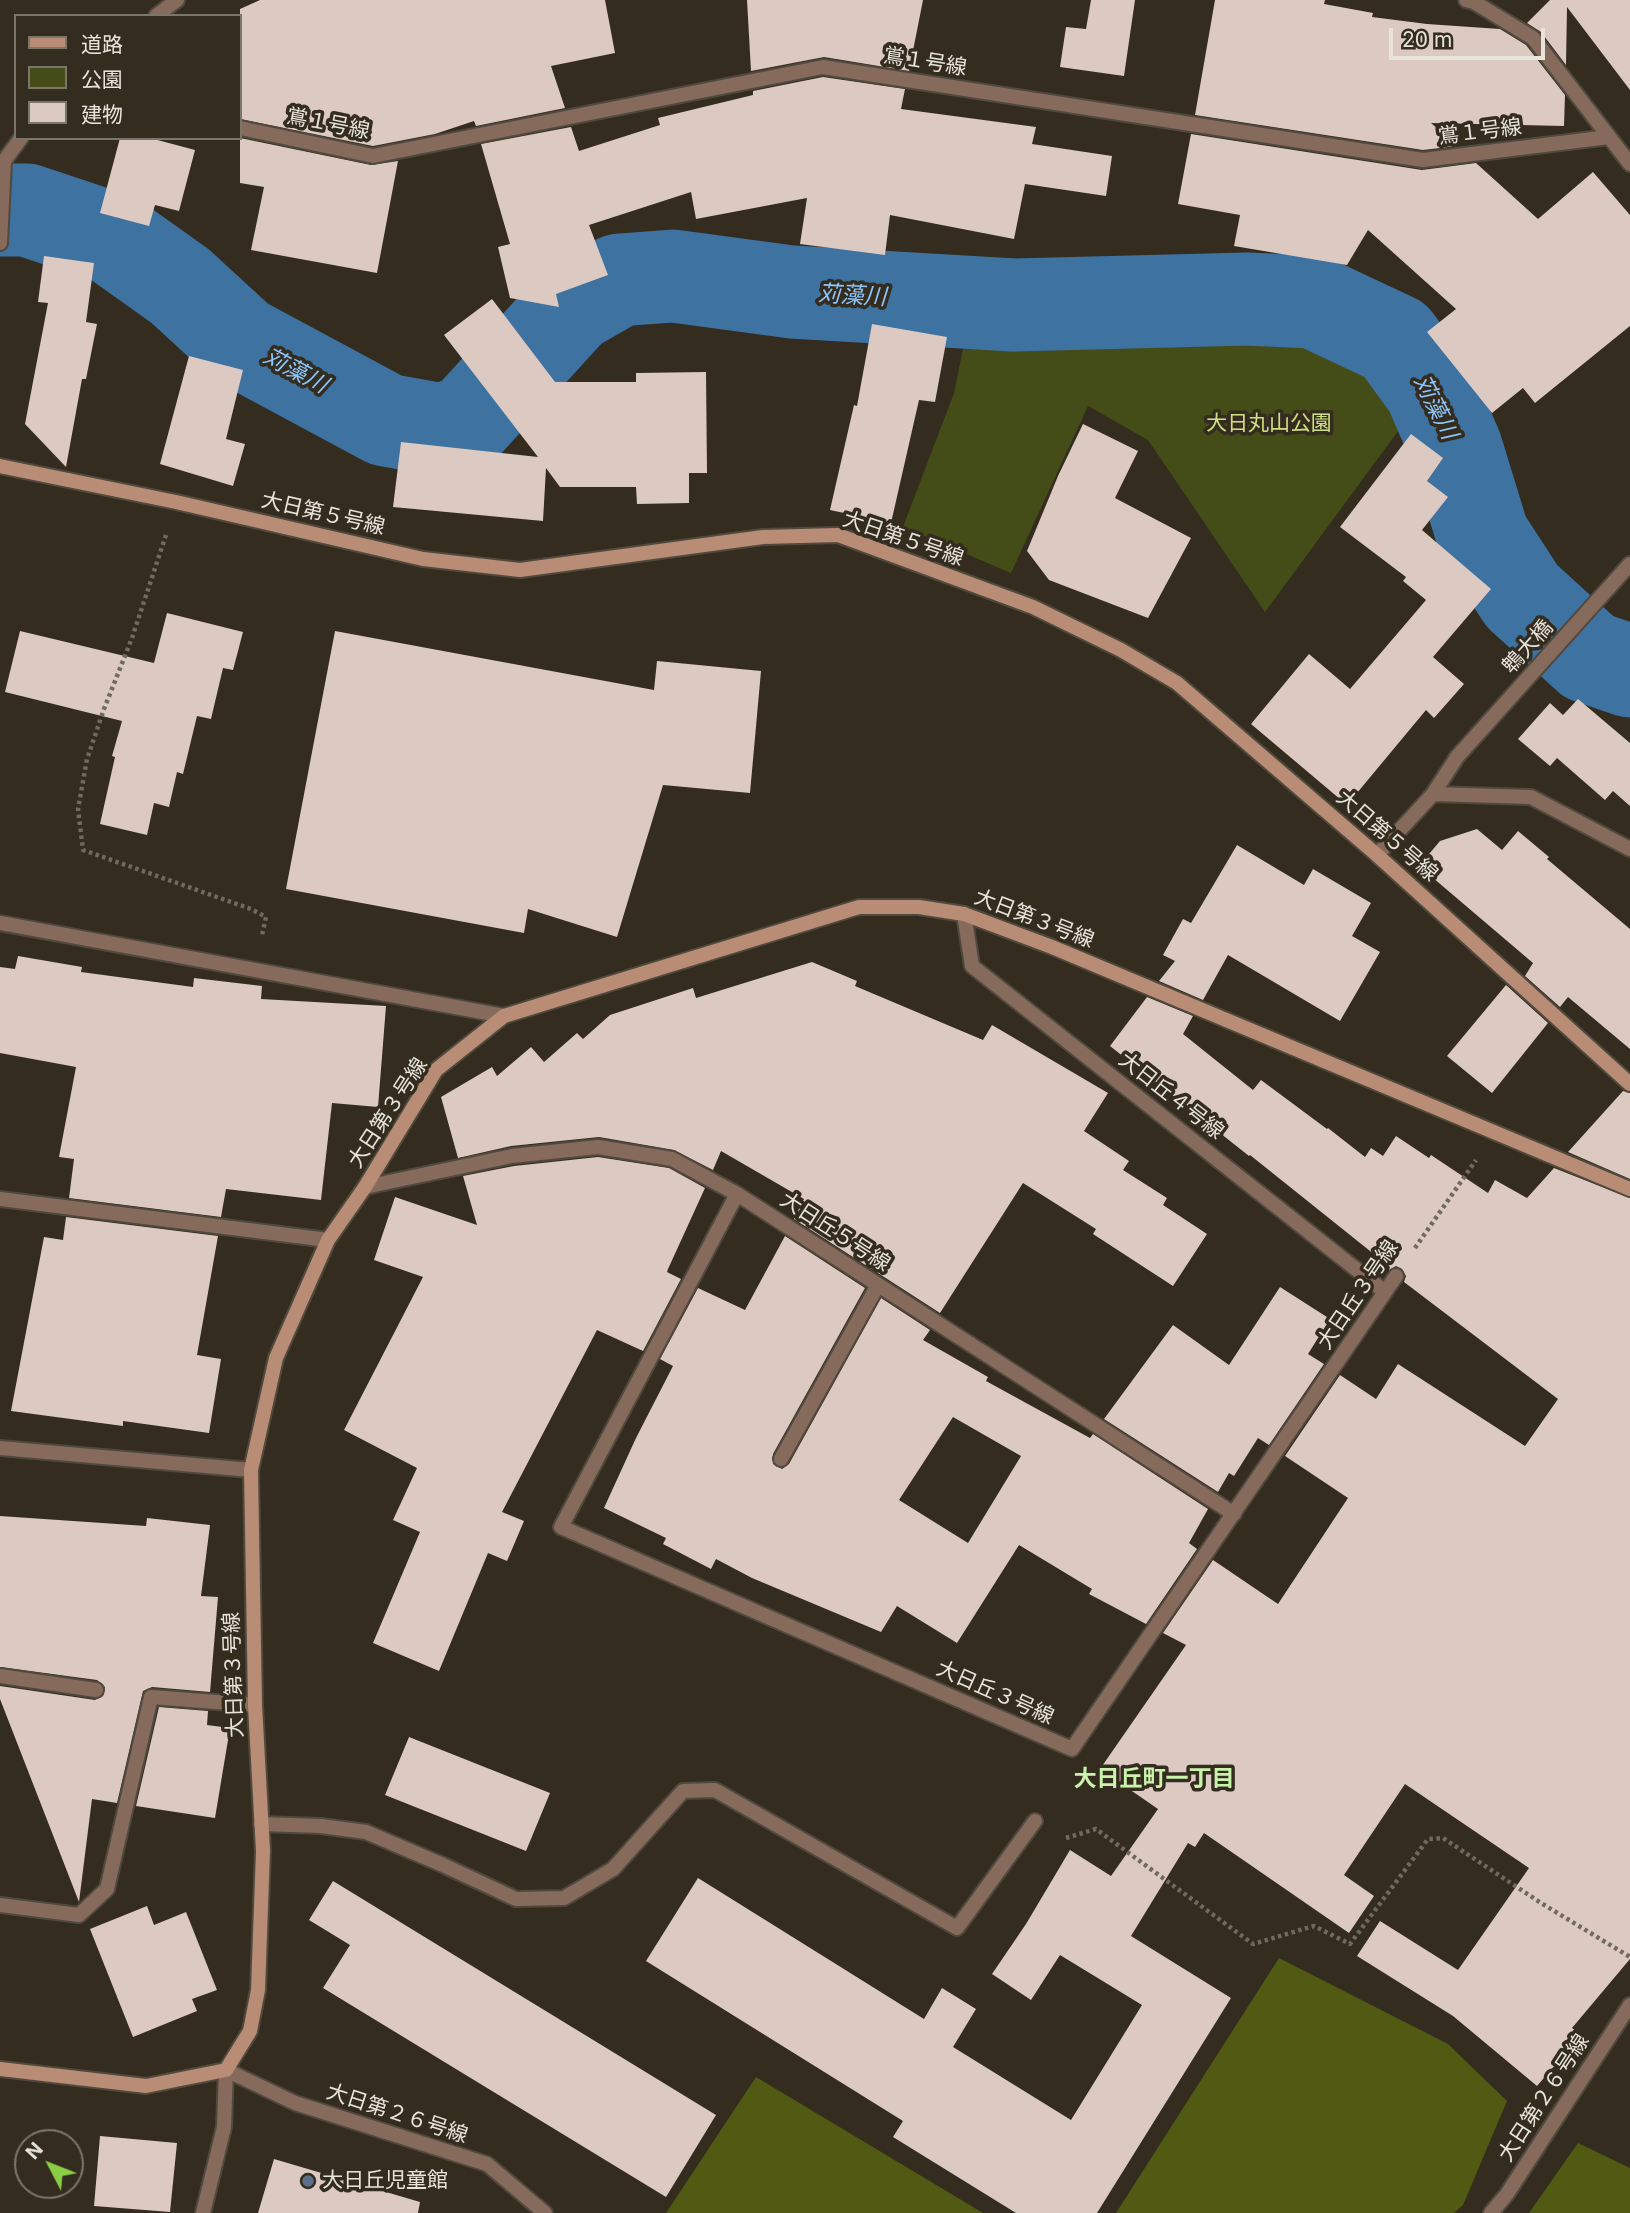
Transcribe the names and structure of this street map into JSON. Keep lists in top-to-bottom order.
{
  "streets": {
    "street": [
      "鴬１号線",
      "大日第５号線",
      "鵯大橋",
      "大日第３号線",
      "大日丘４号線",
      "大日丘５号線",
      "大日丘３号線",
      "大日第２６号線"
    ]
  },
  "crossings": [
    ["大日第５号線", "鵯大橋"],
    ["大日第３号線", "大日丘４号線"],
    ["大日第３号線", "大日丘５号線"],
    ["大日第３号線", "大日丘３号線"],
    ["大日第３号線", "大日第２６号線"],
    ["大日丘４号線", "大日丘３号線"],
    ["大日丘５号線", "大日丘３号線"]
  ],
  "districts": ["大日丘町一丁目"],
  "water": ["苅藻川"],
  "parks": ["大日丸山公園"],
  "places": ["大日丘児童館"],
  "legend": ["道路", "公園", "建物"],
  "scale_bar": "20 m",
  "north": "top left"
}
